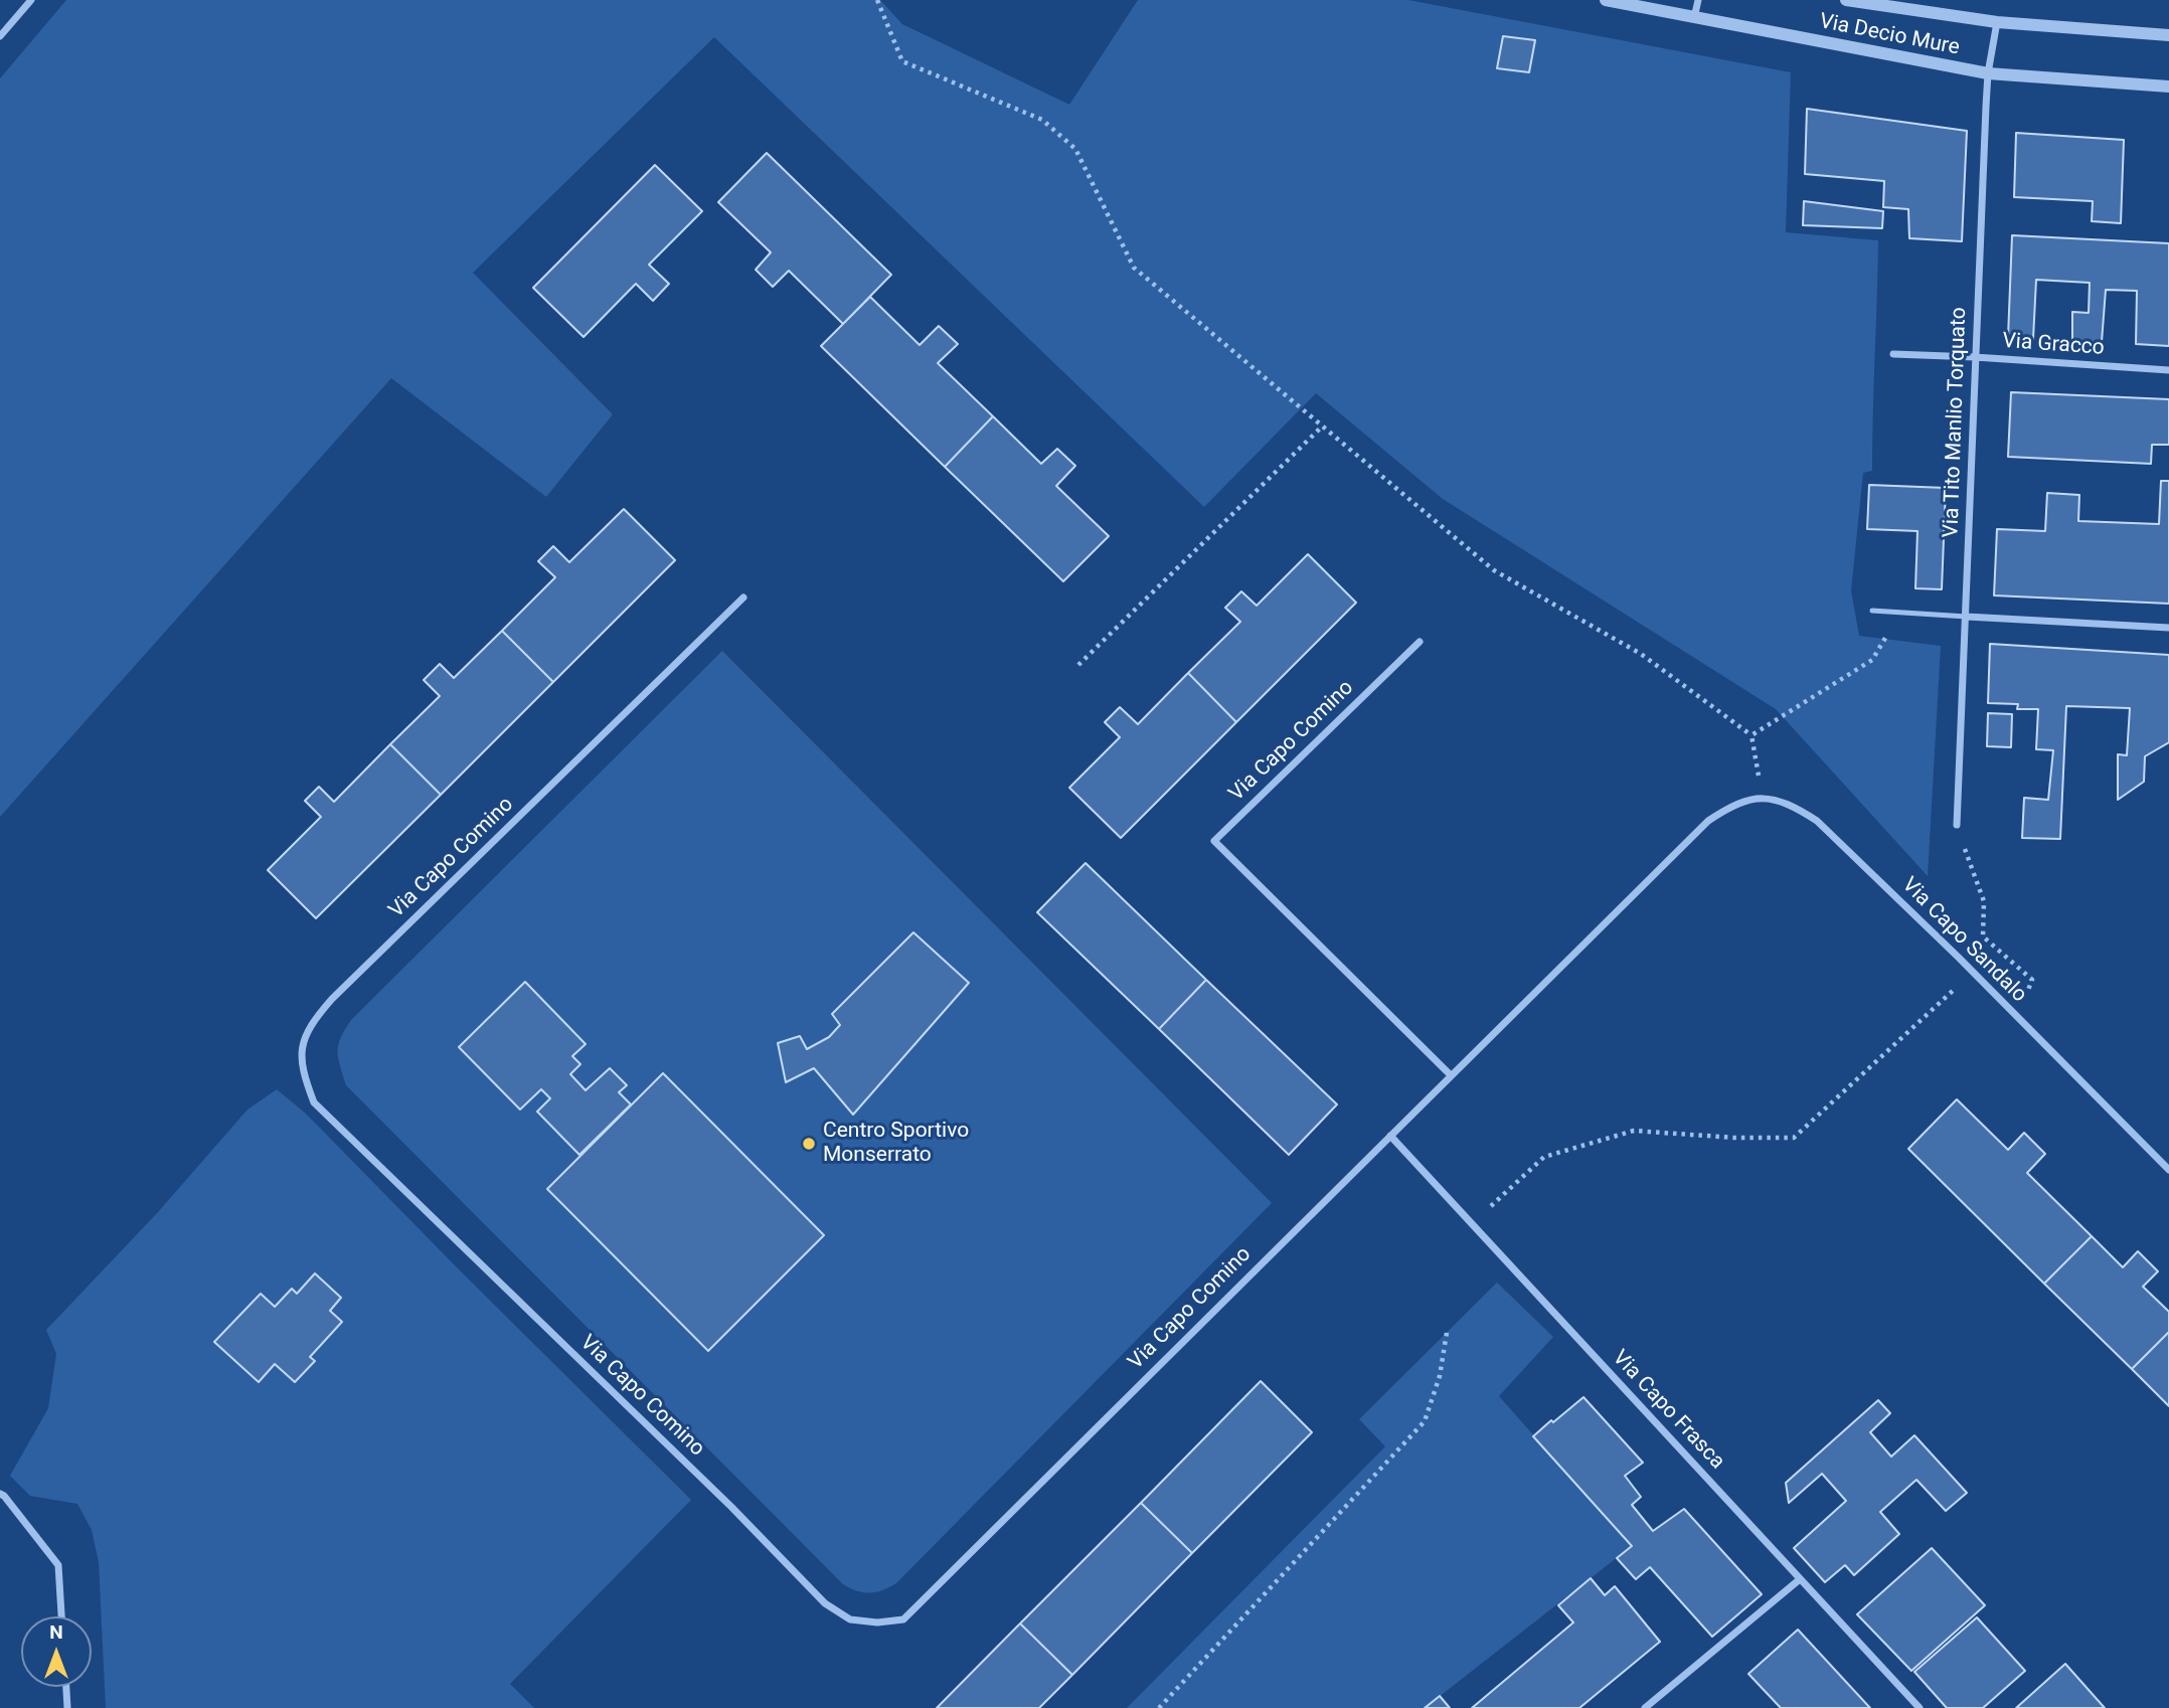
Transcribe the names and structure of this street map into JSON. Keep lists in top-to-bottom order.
{
  "streets": {
    "street": [
      "Via Decio Mure",
      "Via Gracco",
      "Via Tito Manlio Torquato",
      "Via Capo Comino",
      "Via Capo Sandalo",
      "Via Capo Frasca"
    ]
  },
  "crossings": [
    ["Via Decio Mure", "Via Tito Manlio Torquato"],
    ["Via Gracco", "Via Tito Manlio Torquato"],
    ["Via Capo Comino", "Via Capo Sandalo"],
    ["Via Capo Comino", "Via Capo Frasca"]
  ],
  "places": ["Centro Sportivo Monserrato"],
  "north": "top"
}
